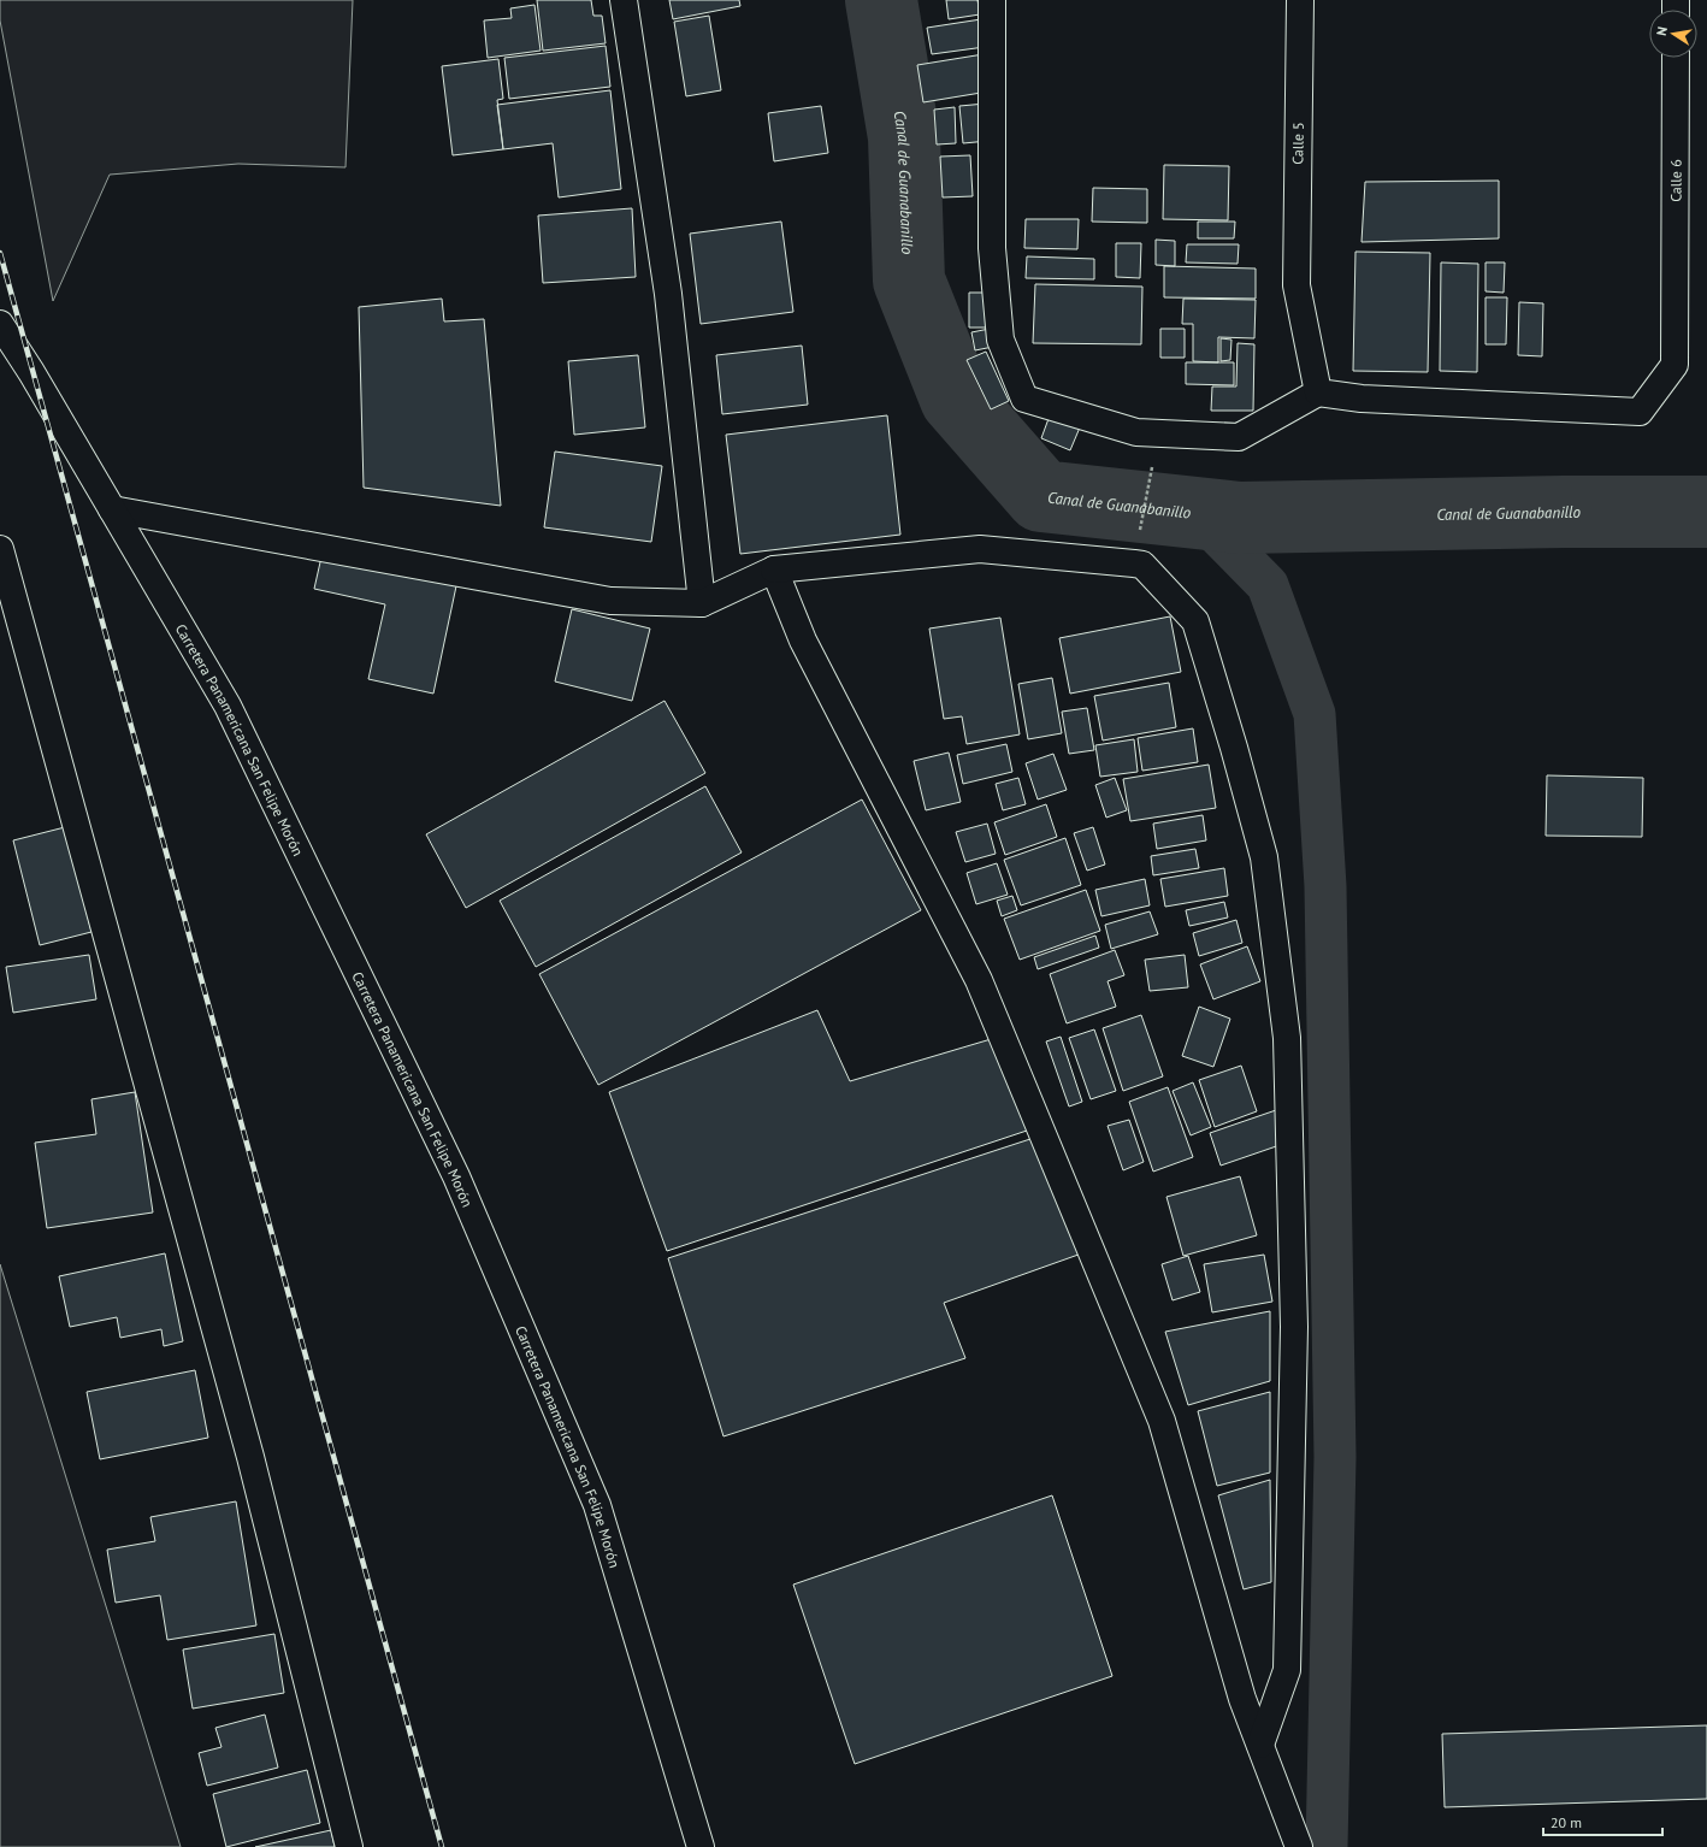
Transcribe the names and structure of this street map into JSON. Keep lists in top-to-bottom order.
{
  "streets": {
    "street": ["Calle 5", "Calle 6", "Carretera Panamericana San Felipe Morón"]
  },
  "crossings": [
    ["Calle 5", "Calle 6"]
  ],
  "water": ["Canal de Guanabanillo"],
  "scale_bar": "20 m",
  "north": "left"
}
